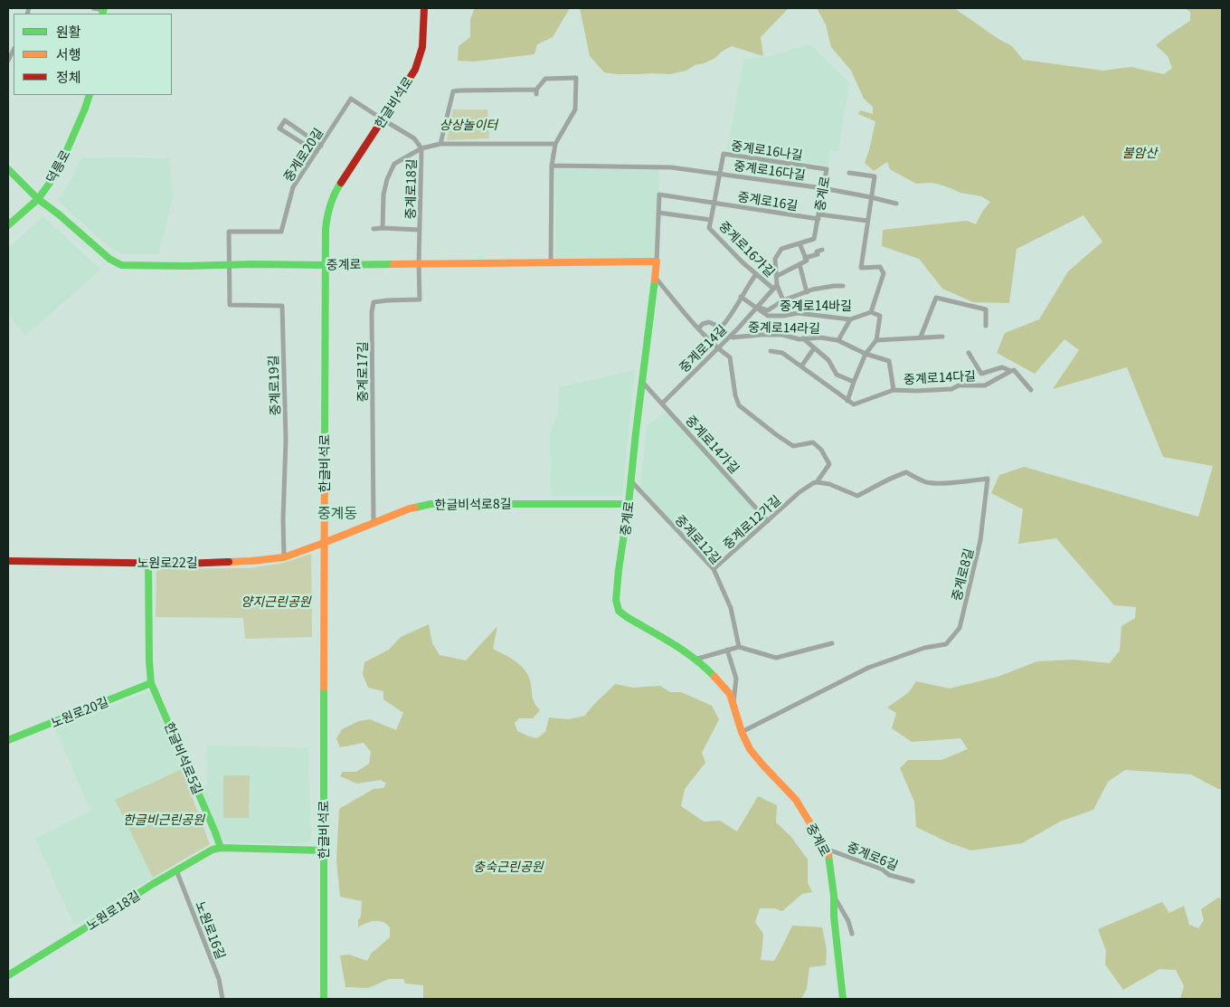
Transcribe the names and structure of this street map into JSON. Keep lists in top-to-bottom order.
{
  "streets": {
    "street": [
      "한글비석로",
      "중계로16나길",
      "중계로20길",
      "덕릉로",
      "중계로16다길",
      "중계로18길",
      "중계로",
      "중계로16길",
      "중계로16가길",
      "중계로14바길",
      "중계로14라길",
      "중계로14길",
      "중계로17길",
      "중계로14다길",
      "중계로19길",
      "중계로14가길",
      "한글비석로8길",
      "중계로12가길",
      "중계로12길",
      "노원로22길",
      "중계로8길",
      "노원로20길",
      "한글비석로5길",
      "중계로6길",
      "노원로18길",
      "노원로16길"
    ]
  },
  "crossings": [
    ["한글비석로", "중계로20길"],
    ["한글비석로", "중계로18길"],
    ["한글비석로", "중계로"],
    ["한글비석로", "한글비석로8길"],
    ["한글비석로", "노원로22길"],
    ["중계로16나길", "중계로16다길"],
    ["중계로16나길", "중계로"],
    ["중계로16나길", "중계로16길"],
    ["중계로20길", "중계로18길"],
    ["중계로20길", "중계로"],
    ["중계로20길", "중계로19길"],
    ["덕릉로", "중계로"],
    ["중계로16다길", "중계로"],
    ["중계로18길", "중계로"],
    ["중계로18길", "중계로17길"],
    ["중계로", "중계로16길"],
    ["중계로", "중계로17길"],
    ["중계로", "중계로19길"],
    ["중계로", "중계로14가길"],
    ["중계로", "한글비석로8길"],
    ["중계로", "중계로12길"],
    ["중계로", "중계로8길"],
    ["중계로", "중계로6길"],
    ["중계로16길", "중계로16가길"],
    ["중계로16가길", "중계로14길"],
    ["중계로14바길", "중계로14길"],
    ["중계로14라길", "중계로14길"],
    ["중계로14라길", "중계로14다길"],
    ["중계로14길", "중계로14가길"],
    ["중계로17길", "한글비석로8길"],
    ["중계로19길", "노원로22길"],
    ["중계로14가길", "중계로12가길"],
    ["한글비석로8길", "노원로22길"],
    ["중계로12가길", "중계로12길"],
    ["중계로12가길", "중계로8길"],
    ["노원로22길", "한글비석로5길"],
    ["노원로20길", "한글비석로5길"],
    ["한글비석로5길", "노원로18길"],
    ["노원로18길", "노원로16길"]
  ],
  "districts": ["중계동"],
  "parks": [
    "상상놀이터",
    "불암산",
    "양지근린공원",
    "한글비근린공원",
    "충숙근린공원"
  ],
  "legend": ["원활", "서행", "정체"]
}
